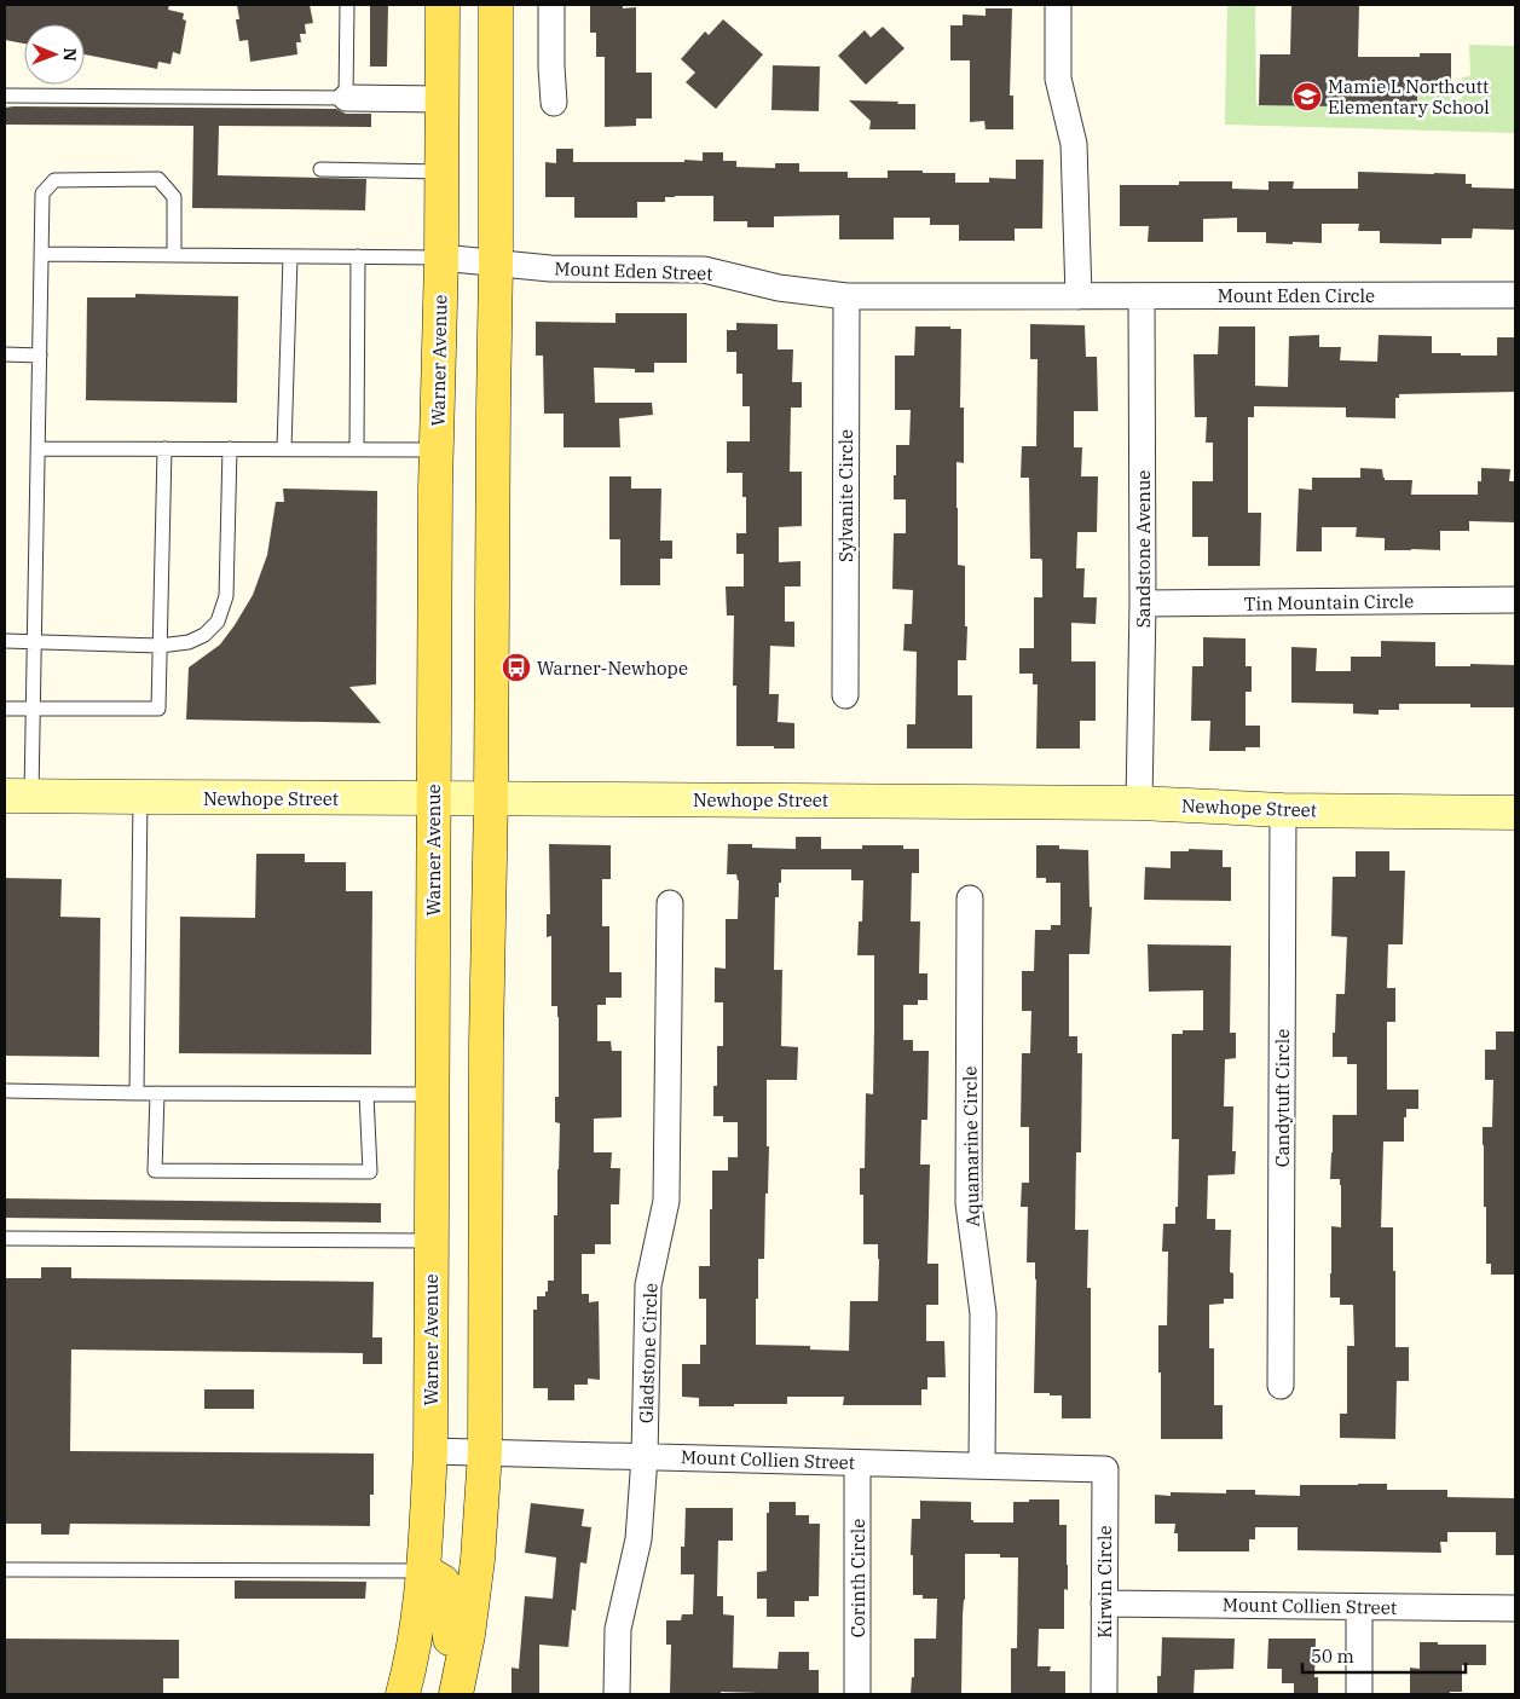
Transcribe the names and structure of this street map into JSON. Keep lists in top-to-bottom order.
{
  "streets": {
    "main road": ["Warner Avenue"],
    "street": [
      "Mount Eden Street",
      "Mount Eden Circle",
      "Sylvanite Circle",
      "Sandstone Avenue",
      "Tin Mountain Circle",
      "Newhope Street",
      "Candytuft Circle",
      "Aquamarine Circle",
      "Gladstone Circle",
      "Mount Collien Street",
      "Corinth Circle",
      "Kirwin Circle"
    ]
  },
  "crossings": [
    ["Mount Eden Street", "Mount Eden Circle"],
    ["Mount Eden Street", "Warner Avenue"],
    ["Mount Eden Street", "Sylvanite Circle"],
    ["Mount Eden Circle", "Sandstone Avenue"],
    ["Warner Avenue", "Newhope Street"],
    ["Warner Avenue", "Mount Collien Street"],
    ["Sandstone Avenue", "Tin Mountain Circle"],
    ["Sandstone Avenue", "Newhope Street"],
    ["Newhope Street", "Candytuft Circle"],
    ["Aquamarine Circle", "Mount Collien Street"],
    ["Gladstone Circle", "Mount Collien Street"],
    ["Mount Collien Street", "Corinth Circle"],
    ["Mount Collien Street", "Kirwin Circle"]
  ],
  "places": {
    "school or university": ["Mamie L Northcutt Elementary School"],
    "bus stop": ["Warner-Newhope"]
  },
  "scale_bar": "50 m",
  "north": "right"
}
